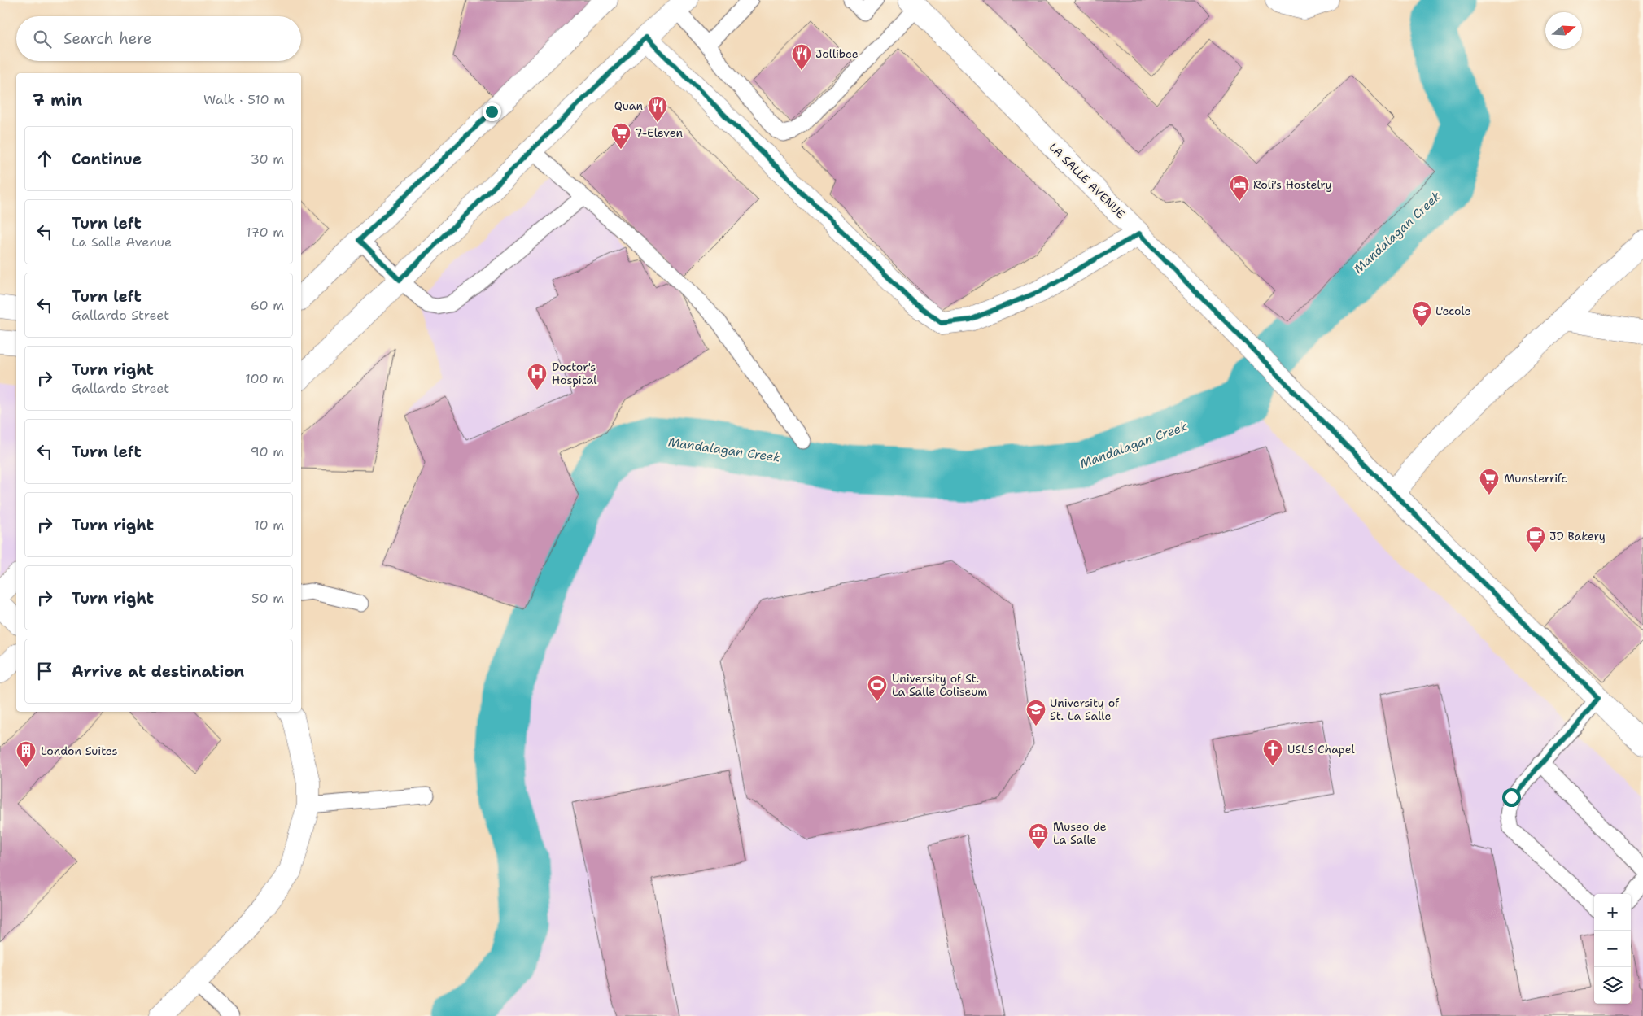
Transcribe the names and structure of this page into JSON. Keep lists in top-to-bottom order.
{
  "streets": {
    "street": ["LA SALLE AVENUE"]
  },
  "water": ["Mandalagan Creek"],
  "places": {
    "restaurant": ["Jollibee", "Quan"],
    "supermarket": ["7-Eleven", "Munsterrifc"],
    "hotel": ["Roli's Hostelry"],
    "school or university": ["L'ecole", "University of St. La Salle"],
    "hospital": ["Doctor's Hospital"],
    "cafe": ["JD Bakery"],
    "sports": ["University of St. La Salle Coliseum"],
    "church": ["USLS Chapel"],
    "building": ["London Suites"],
    "museum": ["Museo de La Salle"]
  },
  "north": "right",
  "page": {
    "search": "Search here",
    "heading": ["7 min", "Walk · 510 m"],
    "list": [
      ["Continue", "30 m"],
      ["Turn left", "La Salle Avenue", "170 m"],
      ["Turn left", "Gallardo Street", "60 m"],
      ["Turn right", "Gallardo Street", "100 m"],
      ["Turn left", "90 m"],
      ["Turn right", "10 m"],
      ["Turn right", "50 m"],
      "Arrive at destination"
    ],
    "map_buttons": ["+", "−"]
  }
}
